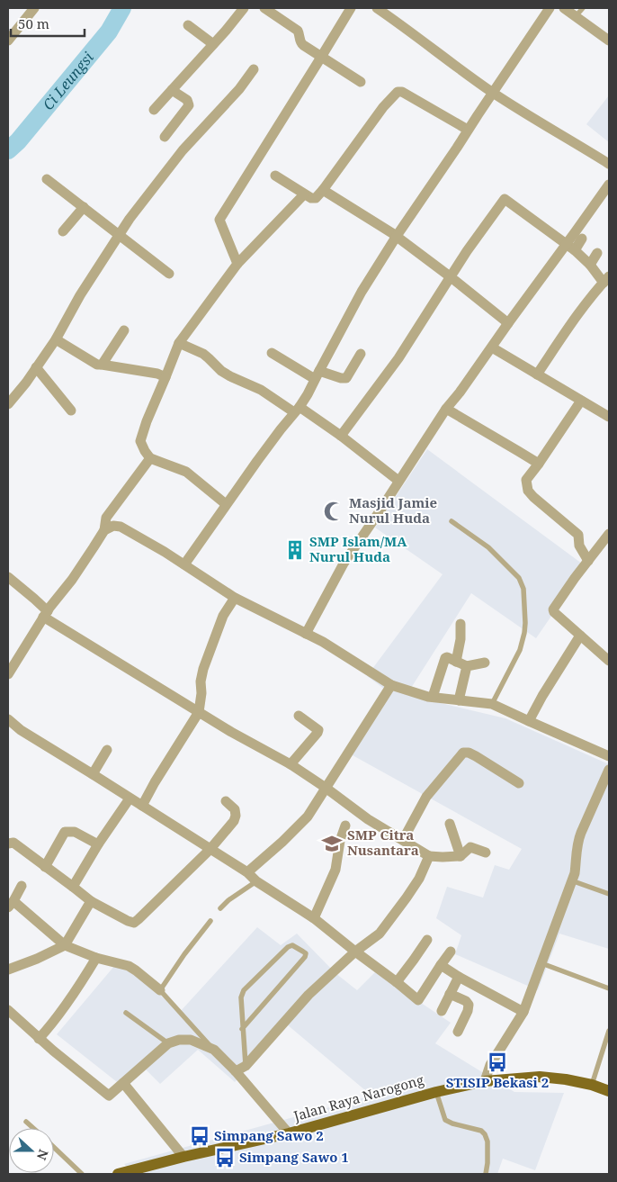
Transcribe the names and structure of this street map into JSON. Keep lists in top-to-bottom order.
{
  "streets": {
    "main road": ["Jalan Raya Narogong"]
  },
  "water": ["Ci Leungsi"],
  "places": {
    "mosque": ["Masjid Jamie Nurul Huda"],
    "building": ["SMP Islam/MA Nurul Huda"],
    "school or university": ["SMP Citra Nusantara"],
    "bus stop": ["STISIP Bekasi 2", "Simpang Sawo 2", "Simpang Sawo 1"]
  },
  "scale_bar": "50 m",
  "north": "right"
}
